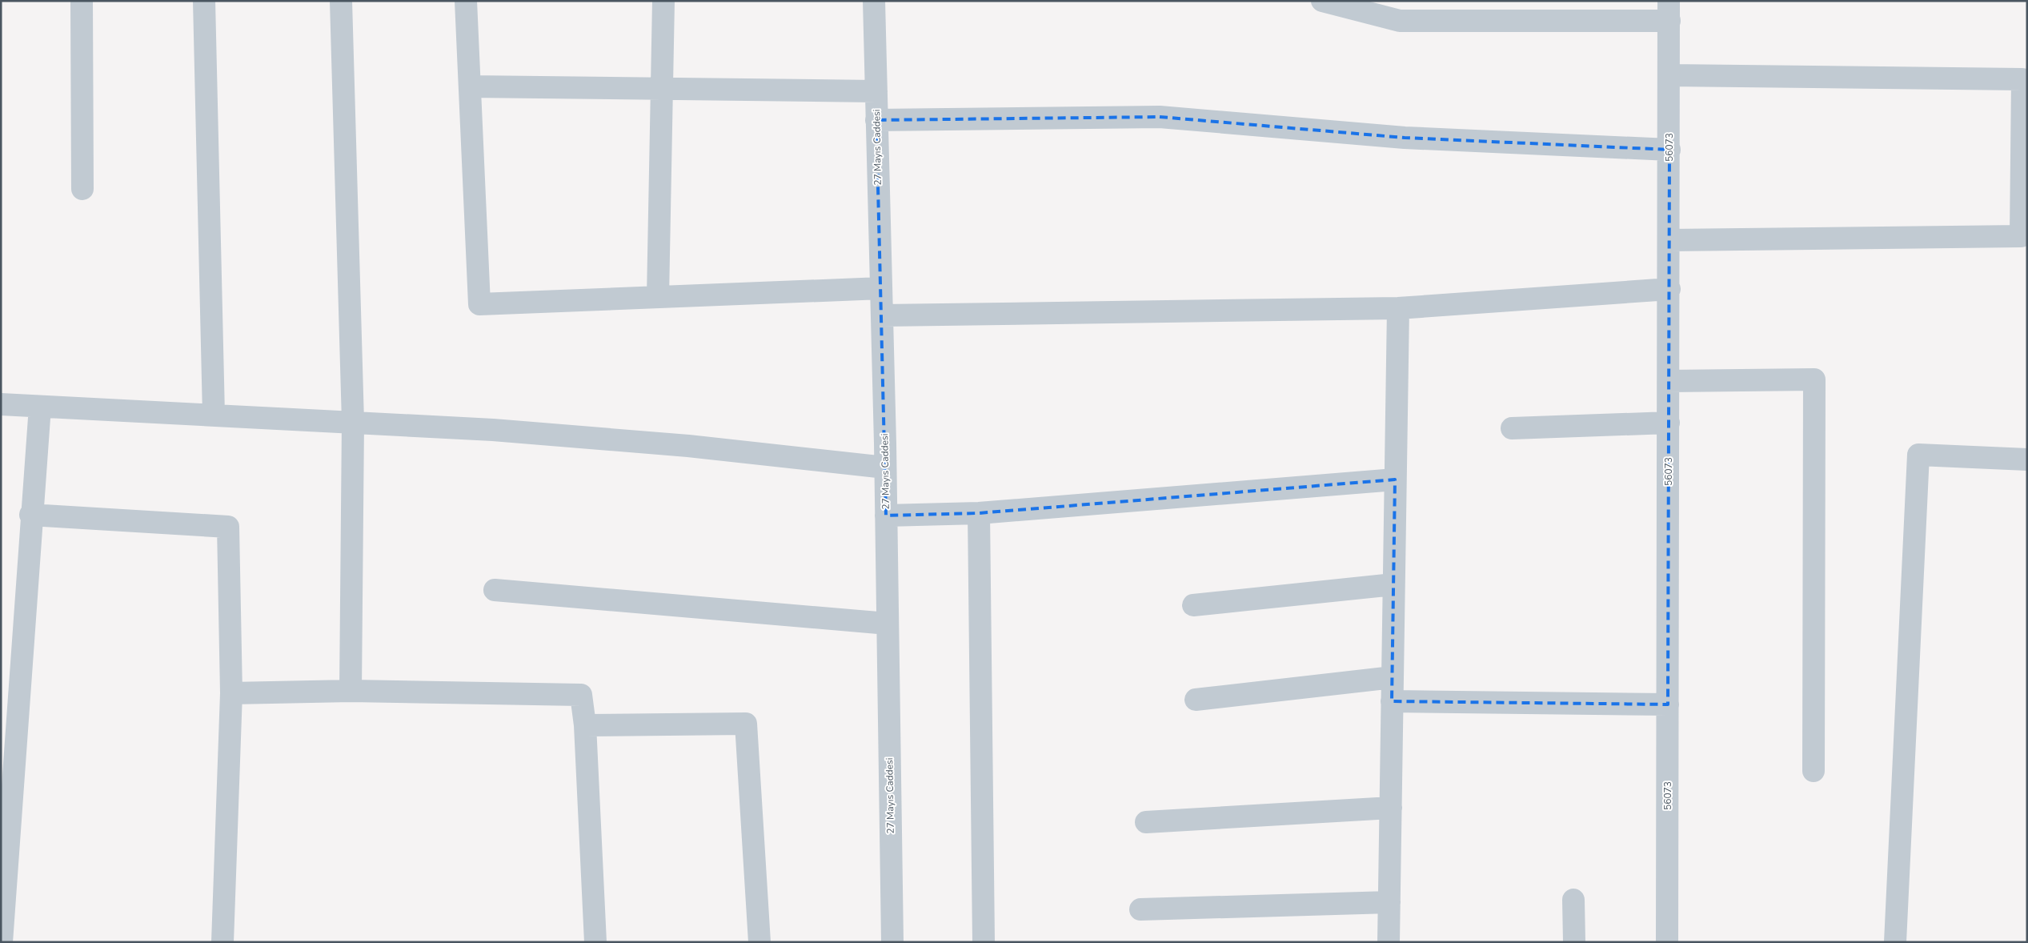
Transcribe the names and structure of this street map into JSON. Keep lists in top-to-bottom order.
{
  "streets": {
    "street": ["27 Mayıs Caddesi", "56073"]
  }
}
